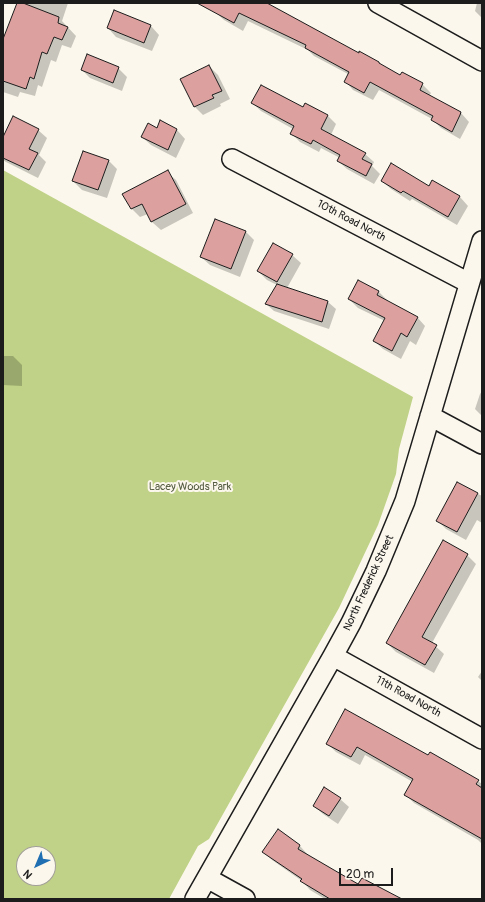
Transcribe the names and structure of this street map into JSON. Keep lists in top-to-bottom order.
{
  "streets": {
    "street": ["10th Road North", "North Frederick Street", "11th Road North"]
  },
  "crossings": [
    ["10th Road North", "North Frederick Street"],
    ["North Frederick Street", "11th Road North"]
  ],
  "parks": ["Lacey Woods Park"],
  "scale_bar": "20 m",
  "north": "bottom left"
}
